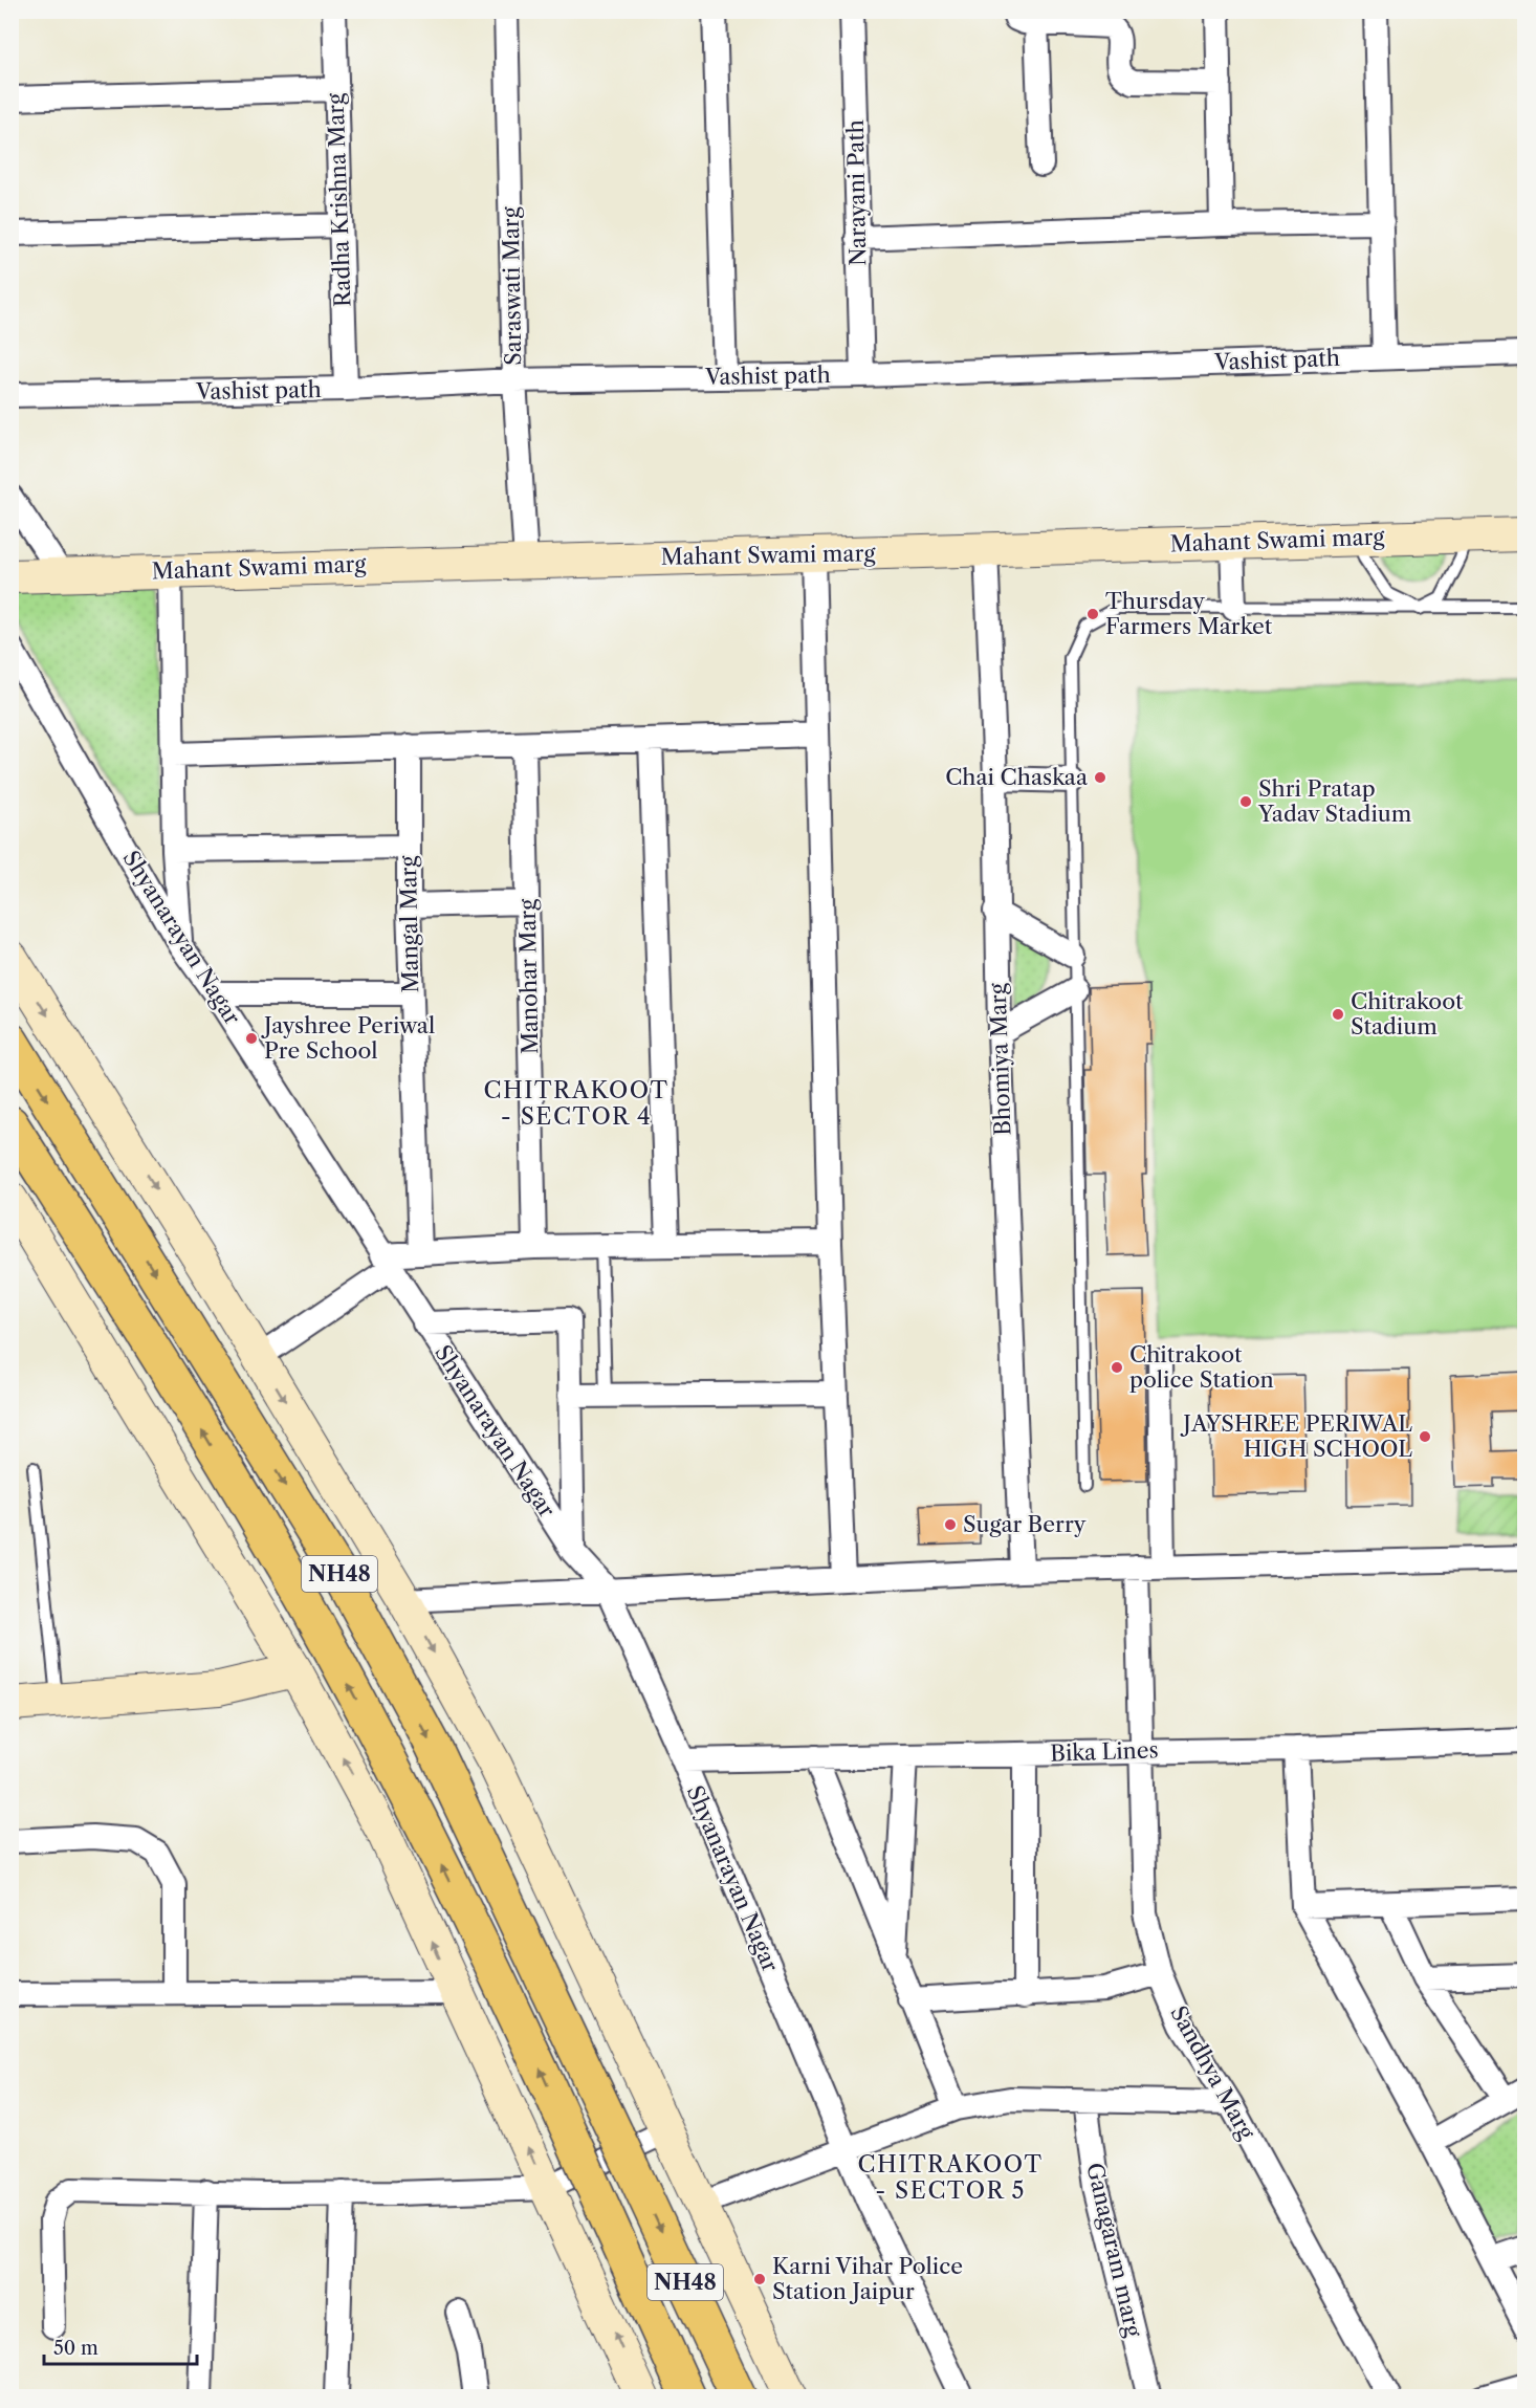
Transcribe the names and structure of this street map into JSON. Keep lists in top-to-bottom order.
{
  "streets": {
    "highway": ["NH48"],
    "street": [
      "Narayani Path",
      "Radha Krishna Marg",
      "Saraswati Marg",
      "Vashist path",
      "Mahant Swami marg",
      "Mangal Marg",
      "Shyanarayan Nagar",
      "Manohar Marg",
      "Bhomiya Marg",
      "Bika Lines",
      "Sandhya Marg",
      "Ganagaram marg"
    ]
  },
  "crossings": [
    ["Narayani Path", "Vashist path"],
    ["Radha Krishna Marg", "Vashist path"],
    ["Saraswati Marg", "Vashist path"],
    ["Saraswati Marg", "Mahant Swami marg"],
    ["Mahant Swami marg", "Bhomiya Marg"],
    ["Shyanarayan Nagar", "Bika Lines"],
    ["Bika Lines", "Sandhya Marg"]
  ],
  "districts": ["CHITRAKOOT - SECTOR 4", "CHITRAKOOT - SECTOR 5"],
  "places": [
    "Thursday Farmers Market",
    "Chai Chaskaa",
    "Shri Pratap Yadav Stadium",
    "Chitrakoot Stadium",
    "Jayshree Periwal Pre School",
    "Chitrakoot police Station",
    "JAYSHREE PERIWAL HIGH SCHOOL",
    "Sugar Berry",
    "Karni Vihar Police Station Jaipur"
  ],
  "scale_bar": "50 m"
}
